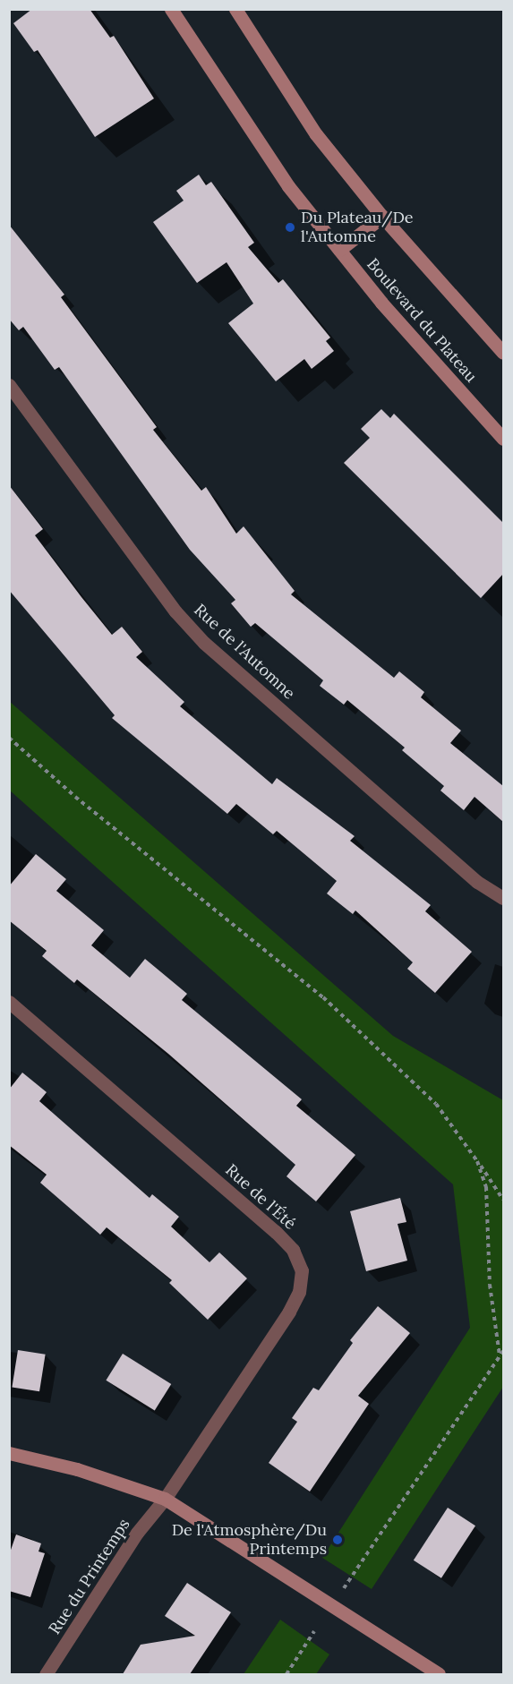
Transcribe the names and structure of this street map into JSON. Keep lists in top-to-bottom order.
{
  "streets": {
    "main road": ["Boulevard du Plateau"],
    "street": ["Rue de l'Automne", "Rue de l'Été", "Rue du Printemps"]
  },
  "crossings": [
    ["Rue de l'Été", "Rue du Printemps"]
  ],
  "places": ["Du Plateau/De l'Automne", "De l'Atmosphère/Du Printemps"]
}
